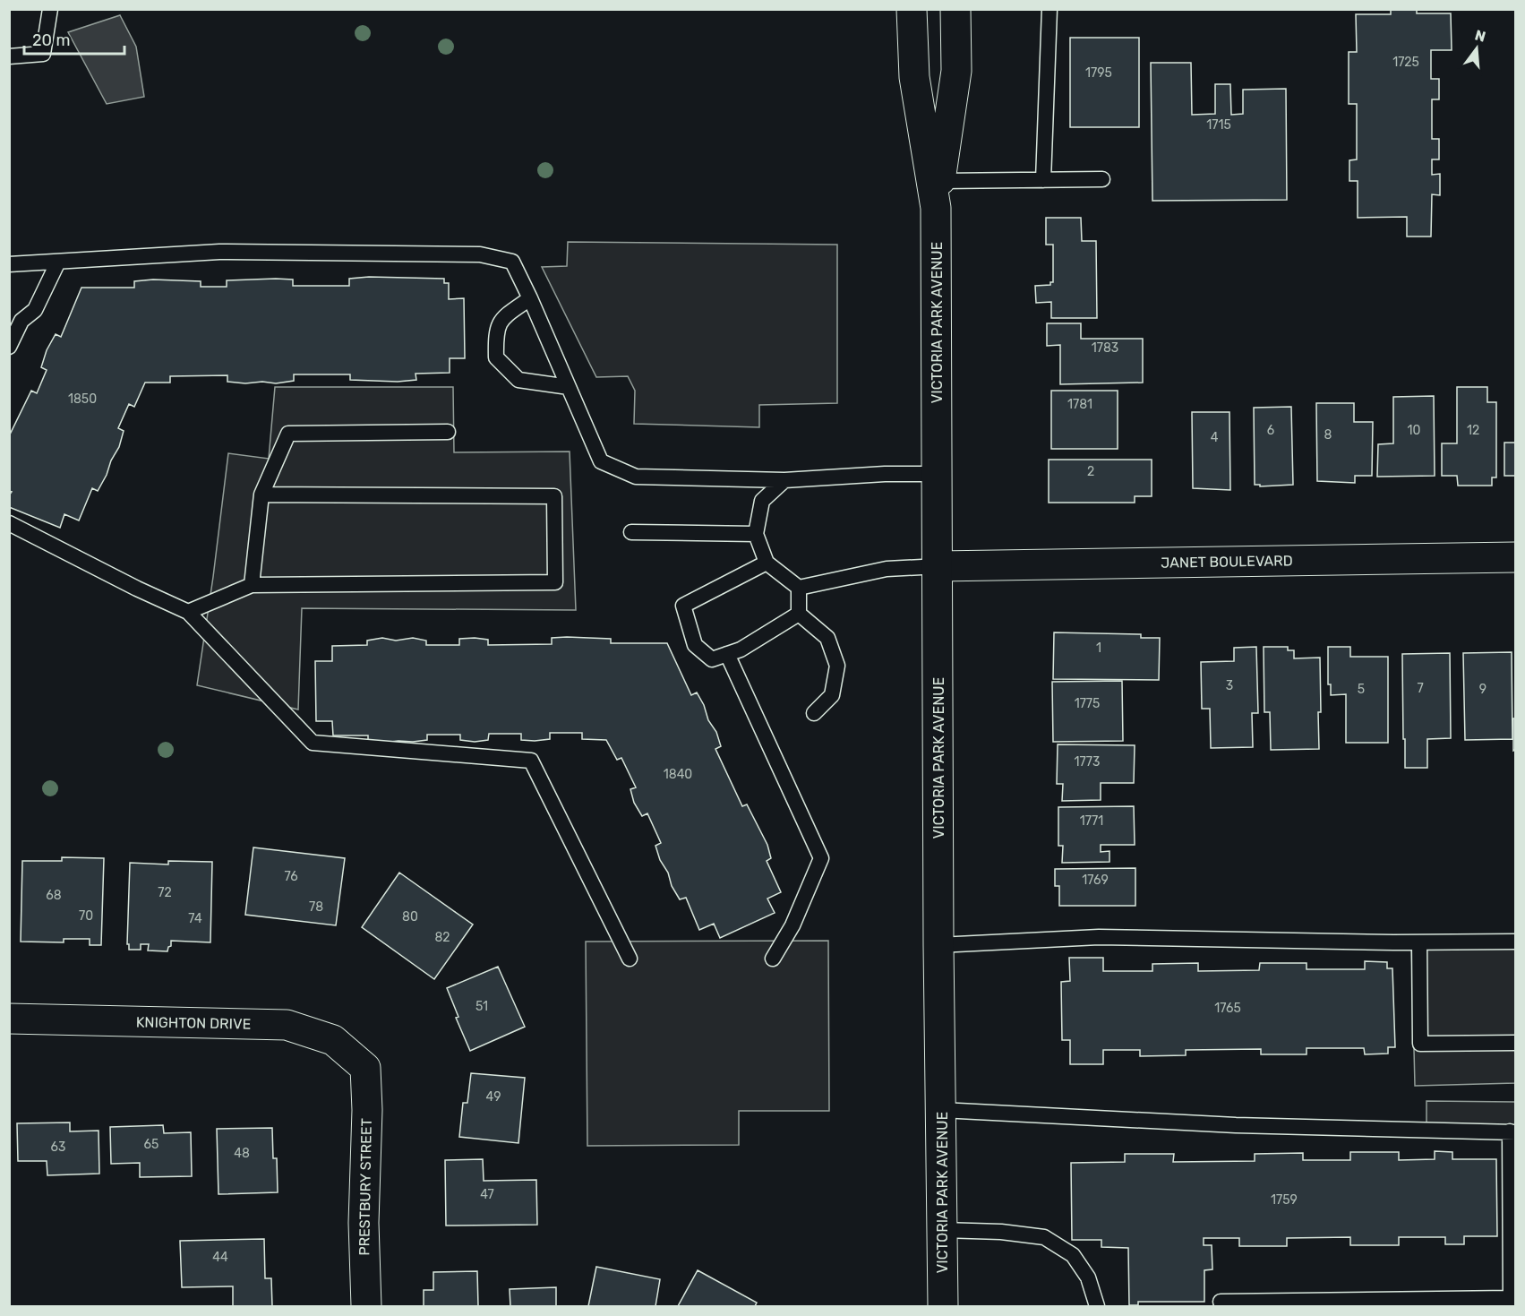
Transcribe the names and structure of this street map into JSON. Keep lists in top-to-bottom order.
{
  "streets": {
    "main road": [
      "VICTORIA PARK AVENUE",
      "JANET BOULEVARD",
      "KNIGHTON DRIVE",
      "PRESTBURY STREET"
    ]
  },
  "crossings": [
    ["VICTORIA PARK AVENUE", "JANET BOULEVARD"],
    ["KNIGHTON DRIVE", "PRESTBURY STREET"]
  ],
  "house_numbers": [
    "1725",
    "1795",
    "1715",
    "1783",
    "1850",
    "1781",
    "6",
    "10",
    "12",
    "8",
    "4",
    "2",
    "1",
    "3",
    "7",
    "5",
    "9",
    "1775",
    "1773",
    "1840",
    "1771",
    "76",
    "1769",
    "72",
    "68",
    "78",
    "70",
    "80",
    "74",
    "82",
    "51",
    "1765",
    "49",
    "65",
    "63",
    "48",
    "47",
    "1759",
    "44"
  ],
  "scale_bar": "20 m",
  "north": "top"
}
